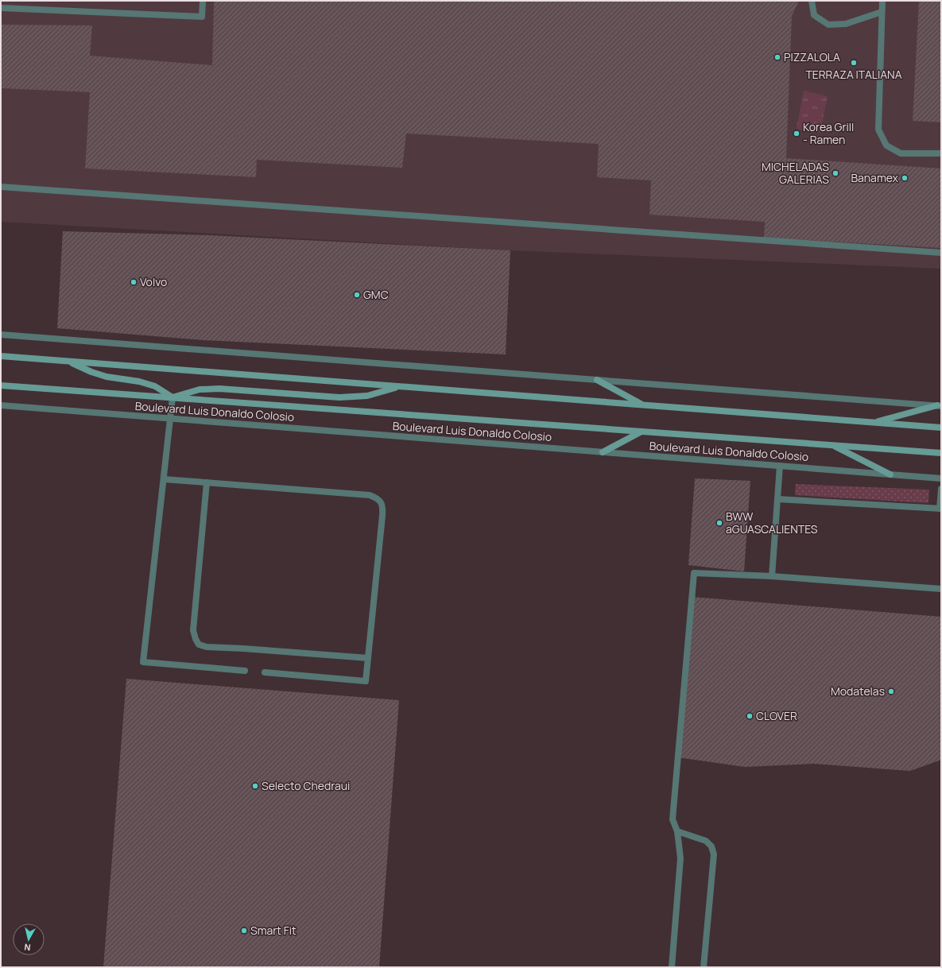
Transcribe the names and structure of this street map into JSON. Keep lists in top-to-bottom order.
{
  "streets": {
    "main road": ["Boulevard Luis Donaldo Colosio"]
  },
  "places": [
    "PIZZALOLA",
    "TERRAZA ITALIANA",
    "Korea Grill - Ramen",
    "MICHELADAS GALERIAS",
    "Banamex",
    "Volvo",
    "GMC",
    "BWW aGUASCALIENTES",
    "Modatelas",
    "CLOVER",
    "Selecto Chedraui",
    "Smart Fit"
  ],
  "north": "bottom"
}
